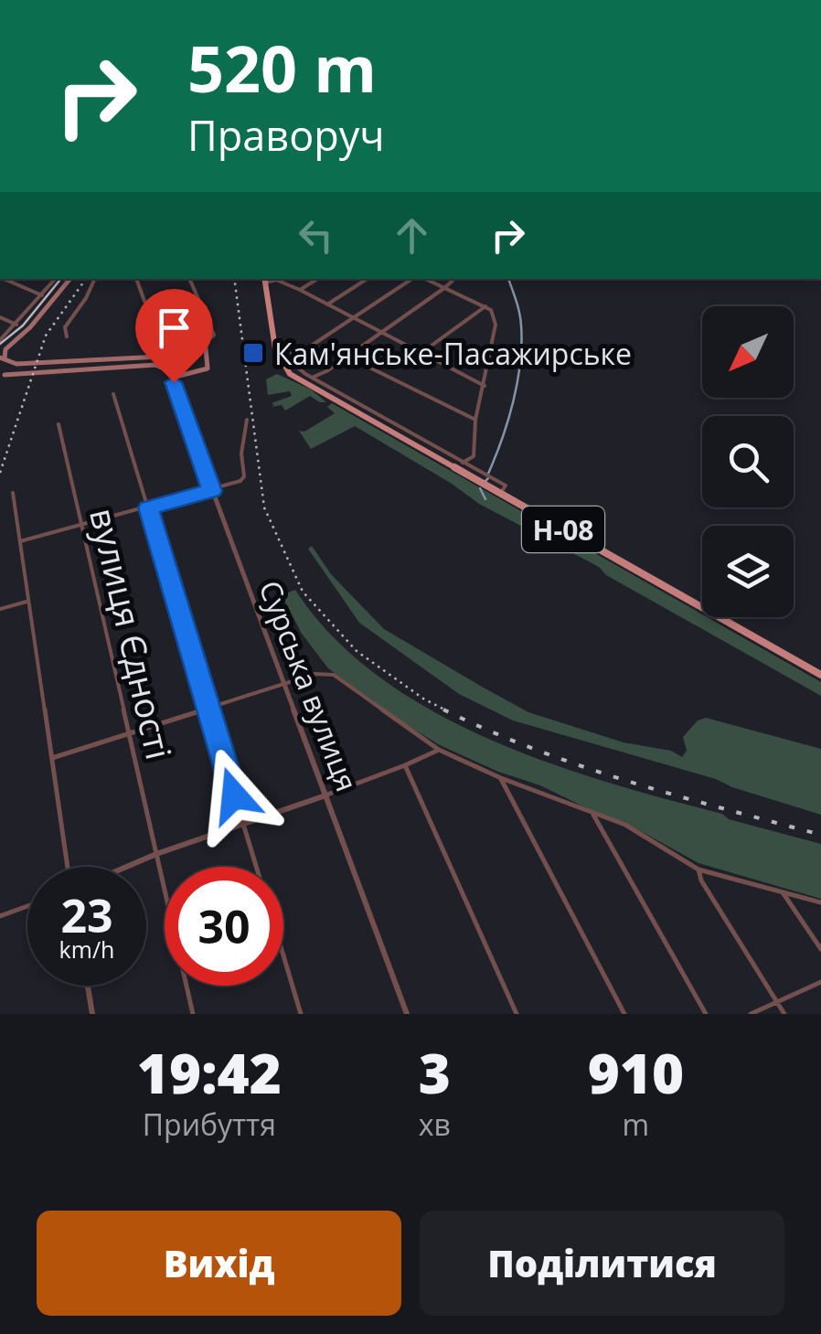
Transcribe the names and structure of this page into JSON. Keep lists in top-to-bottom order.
{
  "streets": {
    "main road": ["Н-08"],
    "street": ["вулиця Єдності", "Сурська вулиця"]
  },
  "places": {
    "transit": ["Кам'янське-Пасажирське"]
  },
  "north": "bottom left",
  "page": {
    "turn": ["520 m", "Праворуч"],
    "speed": "23 km/h",
    "limit": "30",
    "eta": [
      "19:42",
      "Прибуття",
      "3",
      "хв",
      "910",
      "m"
    ],
    "buttons": ["Вихід", "Поділитися"]
  }
}
